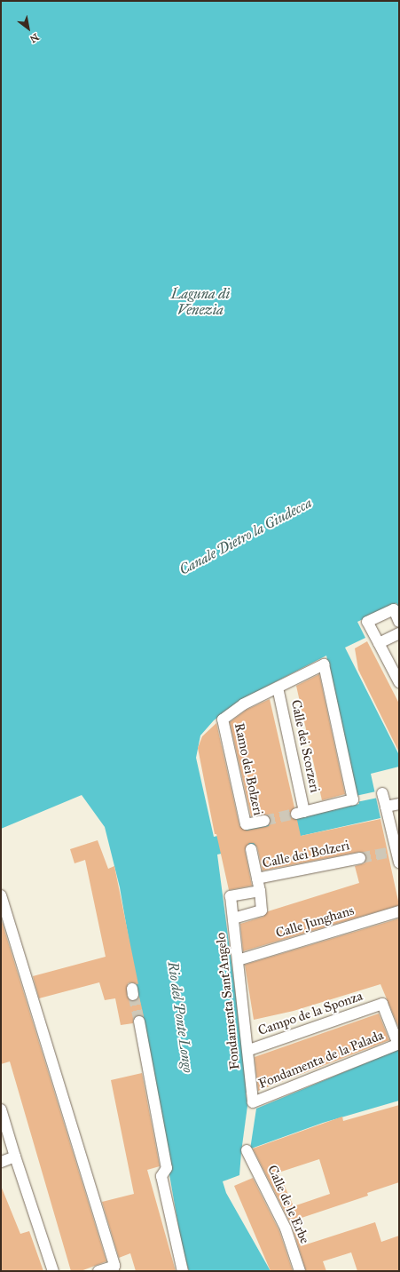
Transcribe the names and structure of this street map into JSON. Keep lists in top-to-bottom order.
{
  "streets": {
    "street": [
      "Calle dei Scorzeri",
      "Ramo dei Bolzeri",
      "Calle dei Bolzeri",
      "Calle Junghans",
      "Fondamenta Sant'Angelo",
      "Campo de la Sponza",
      "Fondamenta de la Palada",
      "Calle de le Erbe"
    ]
  },
  "crossings": [
    ["Calle dei Scorzeri", "Ramo dei Bolzeri"],
    ["Calle dei Bolzeri", "Fondamenta Sant'Angelo"],
    ["Calle Junghans", "Fondamenta Sant'Angelo"],
    ["Fondamenta Sant'Angelo", "Campo de la Sponza"],
    ["Fondamenta Sant'Angelo", "Fondamenta de la Palada"],
    ["Campo de la Sponza", "Fondamenta de la Palada"]
  ],
  "water": ["Laguna di Venezia", "Canale Dietro la Giudecca", "Rio del Ponte Longo"],
  "north": "bottom right"
}
